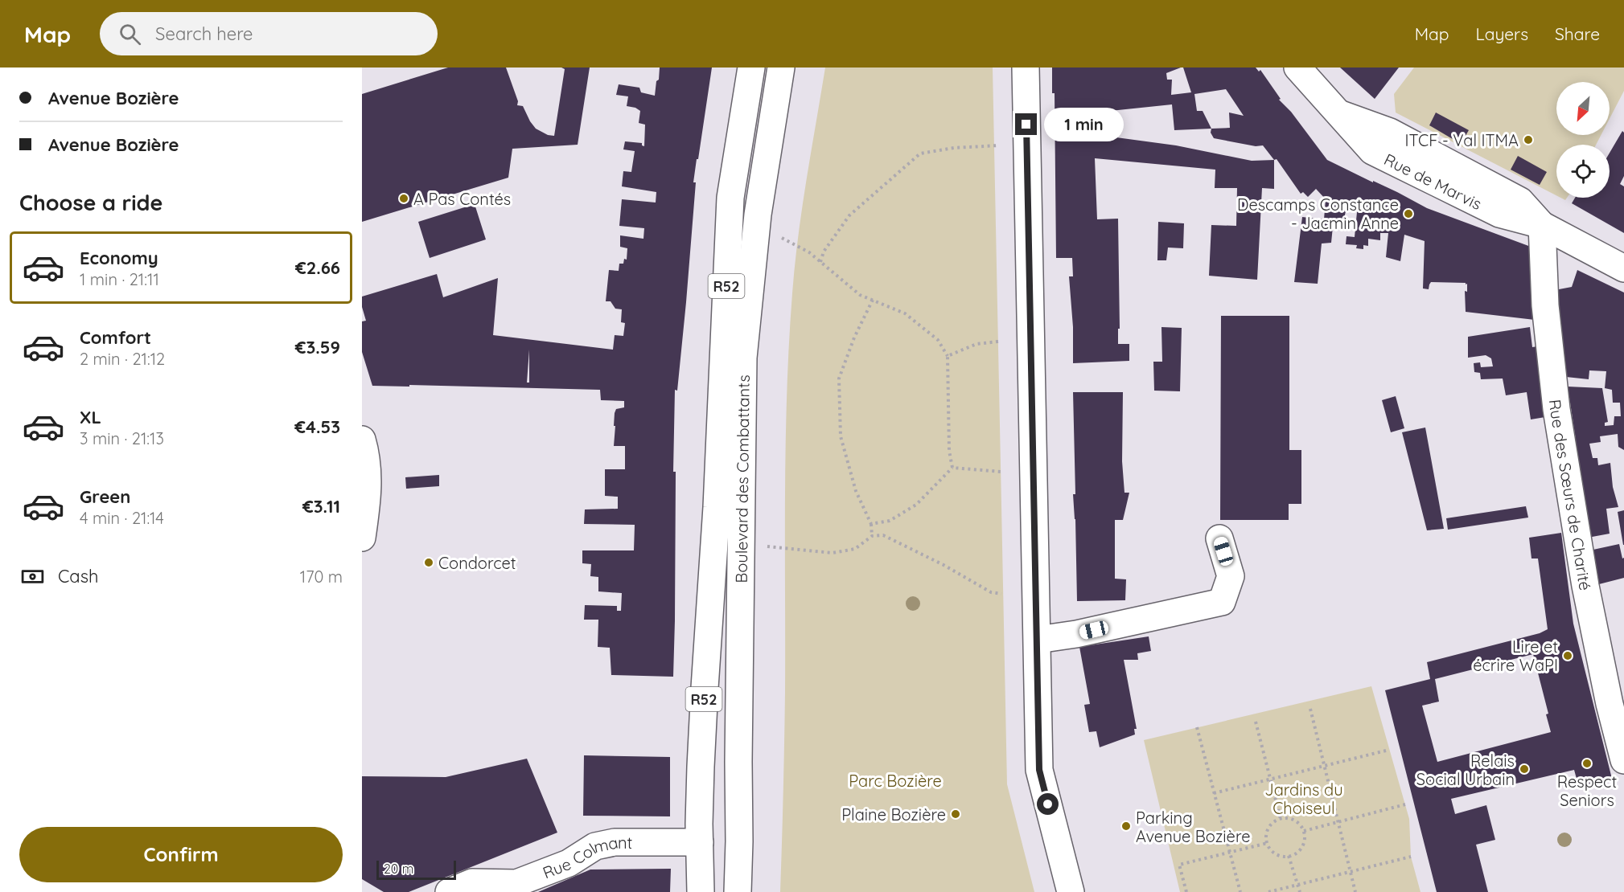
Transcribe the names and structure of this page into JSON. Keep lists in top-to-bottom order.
{
  "streets": {
    "street": [
      "Rue de Marvis",
      "R52",
      "Boulevard des Combattants",
      "Rue des Sœurs de Charité",
      "Rue Colmant"
    ]
  },
  "crossings": [
    ["Rue de Marvis", "Rue des Sœurs de Charité"],
    ["Boulevard des Combattants", "Rue Colmant"]
  ],
  "parks": ["Parc Bozière", "Jardins du Choiseul"],
  "places": [
    "ITCF - Val ITMA",
    "A Pas Contés",
    "Descamps Constance - Jacmin Anne",
    "Condorcet",
    "Lire et écrire WaPI",
    "Respect Seniors",
    "Relais Social Urbain",
    "Plaine Bozière",
    "Parking Avenue Bozière"
  ],
  "scale_bar": "20 m",
  "north": "bottom left",
  "page": {
    "header": "Map",
    "search": "Search here",
    "nav": ["Map", "Layers", "Share"],
    "banner": ["Avenue Bozière", "Avenue Bozière"],
    "bubble": "1 min",
    "heading": "Choose a ride",
    "list": [
      {
        "name": "Economy",
        "note": "1 min · 21:11",
        "value": "€2.66"
      },
      {
        "name": "Comfort",
        "note": "2 min · 21:12",
        "value": "€3.59"
      },
      {
        "name": "XL",
        "note": "3 min · 21:13",
        "value": "€4.53"
      },
      {
        "name": "Green",
        "note": "4 min · 21:14",
        "value": "€3.11"
      }
    ],
    "pay": ["Cash", "170 m"],
    "buttons": "Confirm",
    "scale": "20 m"
  }
}
